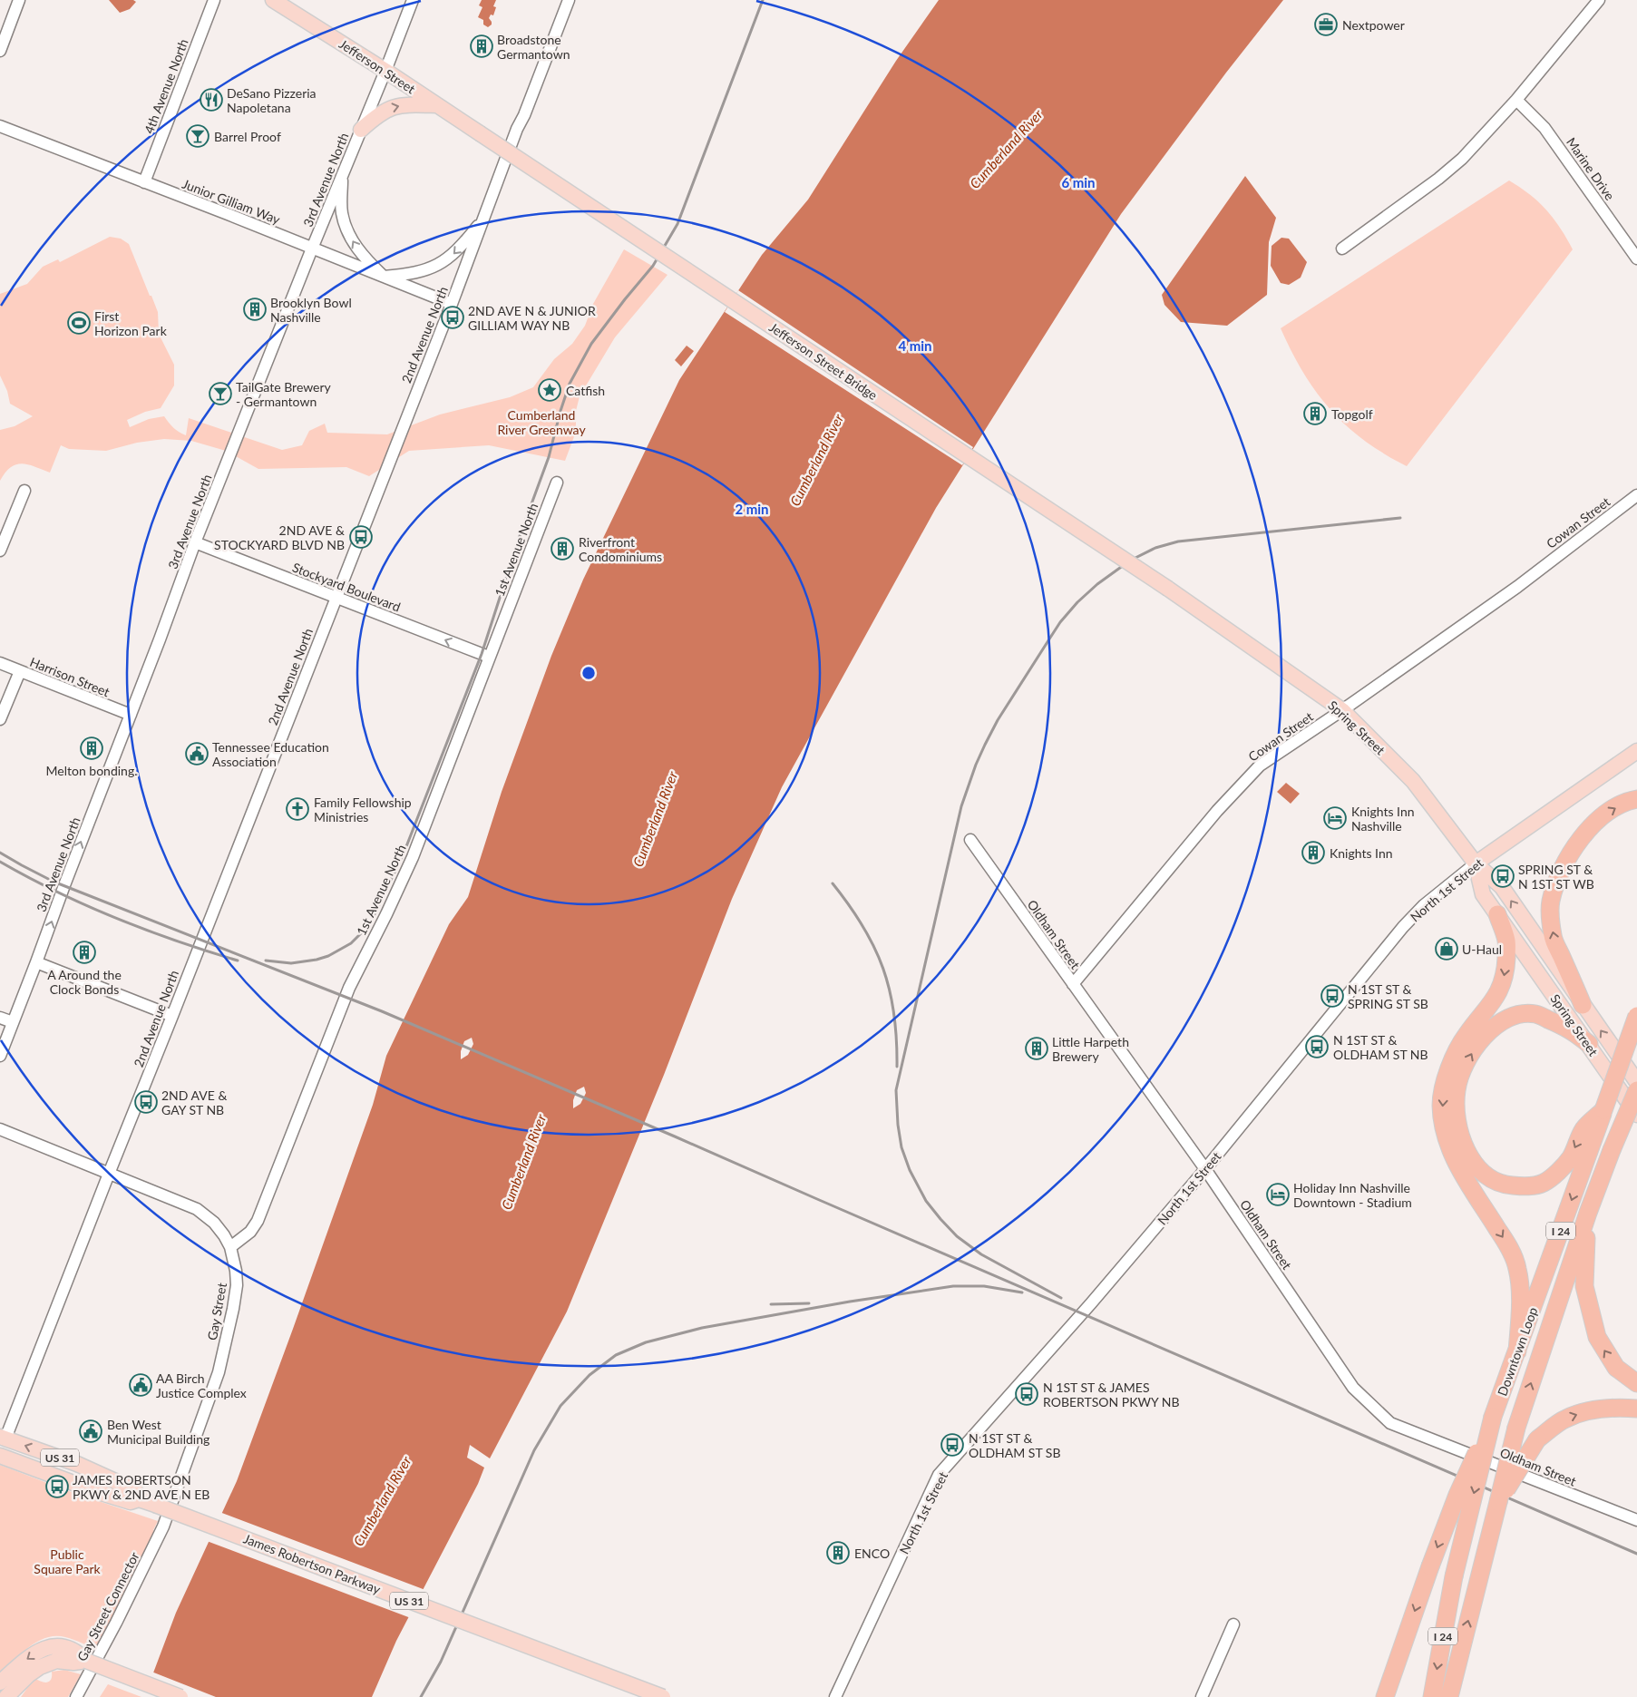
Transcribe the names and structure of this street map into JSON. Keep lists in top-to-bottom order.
{
  "streets": {
    "highway": ["I 24", "Downtown Loop"],
    "main road": [
      "Jefferson Street",
      "Jefferson Street Bridge",
      "Spring Street",
      "North 1st Street",
      "US 31",
      "James Robertson Parkway"
    ],
    "street": [
      "4th Avenue North",
      "Marine Drive",
      "3rd Avenue North",
      "Junior Gilliam Way",
      "2nd Avenue North",
      "Cowan Street",
      "1st Avenue North",
      "Stockyard Boulevard",
      "Harrison Street",
      "Oldham Street",
      "Gay Street",
      "Gay Street Connector"
    ]
  },
  "crossings": [
    ["Jefferson Street", "3rd Avenue North"],
    ["Jefferson Street", "Jefferson Street Bridge"],
    ["4th Avenue North", "Junior Gilliam Way"],
    ["3rd Avenue North", "Junior Gilliam Way"],
    ["3rd Avenue North", "Stockyard Boulevard"],
    ["3rd Avenue North", "Harrison Street"],
    ["Junior Gilliam Way", "2nd Avenue North"],
    ["2nd Avenue North", "Stockyard Boulevard"],
    ["2nd Avenue North", "Gay Street"],
    ["2nd Avenue North", "James Robertson Parkway"],
    ["Jefferson Street Bridge", "Spring Street"],
    ["Cowan Street", "Spring Street"],
    ["Cowan Street", "Oldham Street"],
    ["1st Avenue North", "Stockyard Boulevard"],
    ["1st Avenue North", "Gay Street"],
    ["Spring Street", "North 1st Street"],
    ["North 1st Street", "Oldham Street"],
    ["Gay Street", "Gay Street Connector"]
  ],
  "one_way": ["Stockyard Boulevard"],
  "water": ["Cumberland River"],
  "parks": ["Cumberland River Greenway", "Public Square Park"],
  "places": {
    "office": ["Nextpower"],
    "building": [
      "Broadstone Germantown",
      "Brooklyn Bowl Nashville",
      "Topgolf",
      "Riverfront Condominiums",
      "Melton bonding.",
      "Knights Inn",
      "A Around the Clock Bonds",
      "Little Harpeth Brewery",
      "ENCO"
    ],
    "restaurant": ["DeSano Pizzeria Napoletana"],
    "bar": ["Barrel Proof", "TailGate Brewery - Germantown"],
    "bus stop": [
      "2ND AVE N & JUNIOR GILLIAM WAY NB",
      "2ND AVE & STOCKYARD BLVD NB",
      "SPRING ST & N 1ST ST WB",
      "N 1ST ST & SPRING ST SB",
      "N 1ST ST & OLDHAM ST NB",
      "2ND AVE & GAY ST NB",
      "N 1ST ST & JAMES ROBERTSON PKWY NB",
      "N 1ST ST & OLDHAM ST SB",
      "JAMES ROBERTSON PKWY & 2ND AVE N EB"
    ],
    "sports": ["First Horizon Park"],
    "place": ["Catfish"],
    "public building": ["Tennessee Education Association", "AA Birch Justice Complex", "Ben West Municipal Building"],
    "church": ["Family Fellowship Ministries"],
    "hotel": ["Knights Inn Nashville", "Holiday Inn Nashville Downtown - Stadium"],
    "shop": ["U-Haul"]
  },
  "rings": ["6 min", "4 min", "2 min"]
}
